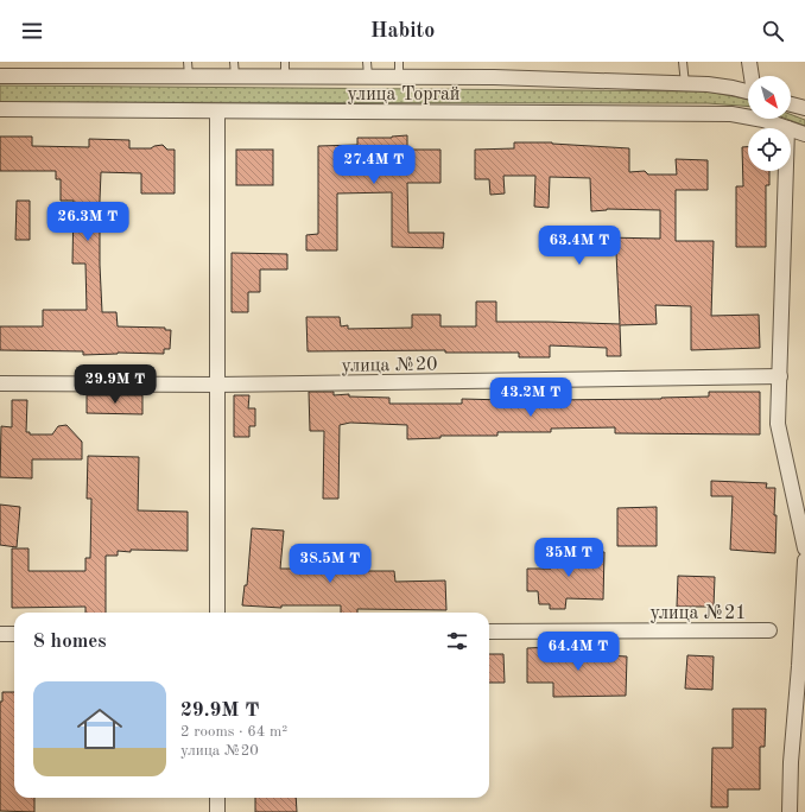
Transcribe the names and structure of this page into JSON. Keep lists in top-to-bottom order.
{
  "streets": {
    "street": ["улица Торгай", "улица №20", "улица №21"]
  },
  "north": "bottom right",
  "page": {
    "header": "Habito",
    "price": [
      "27.4M ₸",
      "26.3M ₸",
      "63.4M ₸",
      "29.9M ₸",
      "43.2M ₸",
      "35M ₸",
      "38.5M ₸",
      "64.4M ₸"
    ],
    "heading": "8 homes",
    "list": [
      {
        "name": "29.9M ₸",
        "note": "2 rooms · 64 m² · улица №20"
      }
    ]
  }
}
